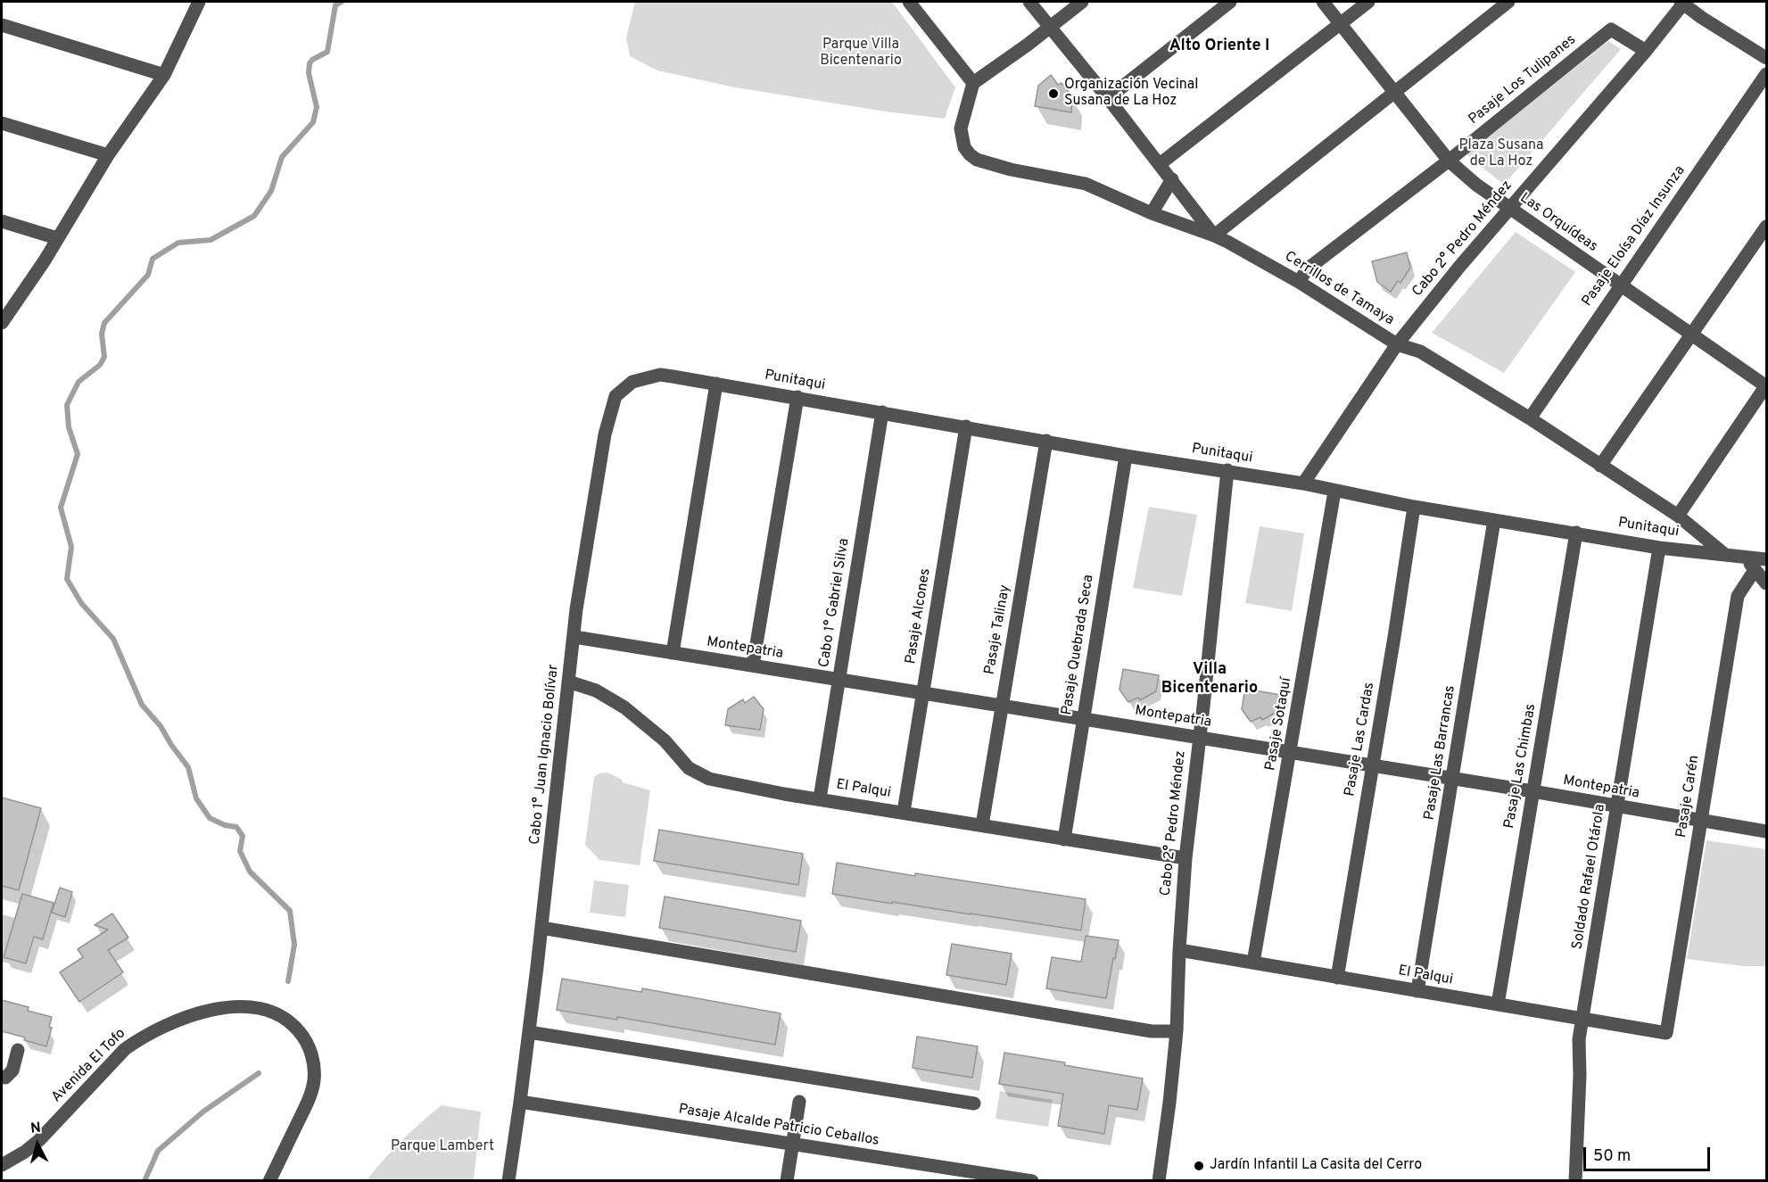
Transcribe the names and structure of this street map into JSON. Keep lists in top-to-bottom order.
{
  "streets": {
    "street": [
      "Pasaje Los Tulipanes",
      "Las Orquídeas",
      "Pasaje Eloísa Díaz Insunza",
      "Cabo 2° Pedro Méndez",
      "Cerrillos de Tamaya",
      "Punitaqui",
      "Cabo 1° Gabriel Silva",
      "Pasaje Alcones",
      "Pasaje Talinay",
      "Pasaje Quebrada Seca",
      "Montepatria",
      "Pasaje Sotaquí",
      "Pasaje Las Cardas",
      "Pasaje Las Barrancas",
      "Cabo 1° Juan Ignacio Bolívar",
      "Pasaje Las Chimbas",
      "El Palqui",
      "Pasaje Carén",
      "Soldado Rafael Otárola",
      "Avenida El Tofo",
      "Pasaje Alcalde Patricio Ceballos"
    ]
  },
  "crossings": [
    ["Pasaje Los Tulipanes", "Las Orquídeas"],
    ["Pasaje Los Tulipanes", "Cabo 2° Pedro Méndez"],
    ["Pasaje Los Tulipanes", "Cerrillos de Tamaya"],
    ["Las Orquídeas", "Pasaje Eloísa Díaz Insunza"],
    ["Las Orquídeas", "Cabo 2° Pedro Méndez"],
    ["Pasaje Eloísa Díaz Insunza", "Cerrillos de Tamaya"],
    ["Cabo 2° Pedro Méndez", "Cerrillos de Tamaya"],
    ["Cabo 2° Pedro Méndez", "Punitaqui"],
    ["Cabo 2° Pedro Méndez", "Montepatria"],
    ["Cabo 2° Pedro Méndez", "El Palqui"],
    ["Cerrillos de Tamaya", "Punitaqui"],
    ["Punitaqui", "Cabo 1° Gabriel Silva"],
    ["Punitaqui", "Pasaje Alcones"],
    ["Punitaqui", "Pasaje Talinay"],
    ["Punitaqui", "Pasaje Quebrada Seca"],
    ["Punitaqui", "Pasaje Sotaquí"],
    ["Punitaqui", "Pasaje Las Cardas"],
    ["Punitaqui", "Pasaje Las Barrancas"],
    ["Punitaqui", "Cabo 1° Juan Ignacio Bolívar"],
    ["Punitaqui", "Pasaje Las Chimbas"],
    ["Punitaqui", "Pasaje Carén"],
    ["Punitaqui", "Soldado Rafael Otárola"],
    ["Cabo 1° Gabriel Silva", "Montepatria"],
    ["Cabo 1° Gabriel Silva", "El Palqui"],
    ["Pasaje Alcones", "Montepatria"],
    ["Pasaje Alcones", "El Palqui"],
    ["Pasaje Talinay", "Montepatria"],
    ["Pasaje Talinay", "El Palqui"],
    ["Pasaje Quebrada Seca", "Montepatria"],
    ["Pasaje Quebrada Seca", "El Palqui"],
    ["Montepatria", "Pasaje Sotaquí"],
    ["Montepatria", "Pasaje Las Cardas"],
    ["Montepatria", "Pasaje Las Barrancas"],
    ["Montepatria", "Cabo 1° Juan Ignacio Bolívar"],
    ["Montepatria", "Pasaje Las Chimbas"],
    ["Montepatria", "Pasaje Carén"],
    ["Montepatria", "Soldado Rafael Otárola"],
    ["Pasaje Sotaquí", "El Palqui"],
    ["Pasaje Las Cardas", "El Palqui"],
    ["Pasaje Las Barrancas", "El Palqui"],
    ["Cabo 1° Juan Ignacio Bolívar", "El Palqui"],
    ["Cabo 1° Juan Ignacio Bolívar", "Pasaje Alcalde Patricio Ceballos"],
    ["Pasaje Las Chimbas", "El Palqui"],
    ["El Palqui", "Pasaje Carén"],
    ["El Palqui", "Soldado Rafael Otárola"]
  ],
  "districts": ["Alto Oriente I", "Villa Bicentenario"],
  "parks": ["Parque Villa Bicentenario", "Plaza Susana de La Hoz", "Parque Lambert"],
  "places": ["Organización Vecinal Susana de La Hoz", "Jardín Infantil La Casita del Cerro"],
  "scale_bar": "50 m",
  "north": "top"
}
